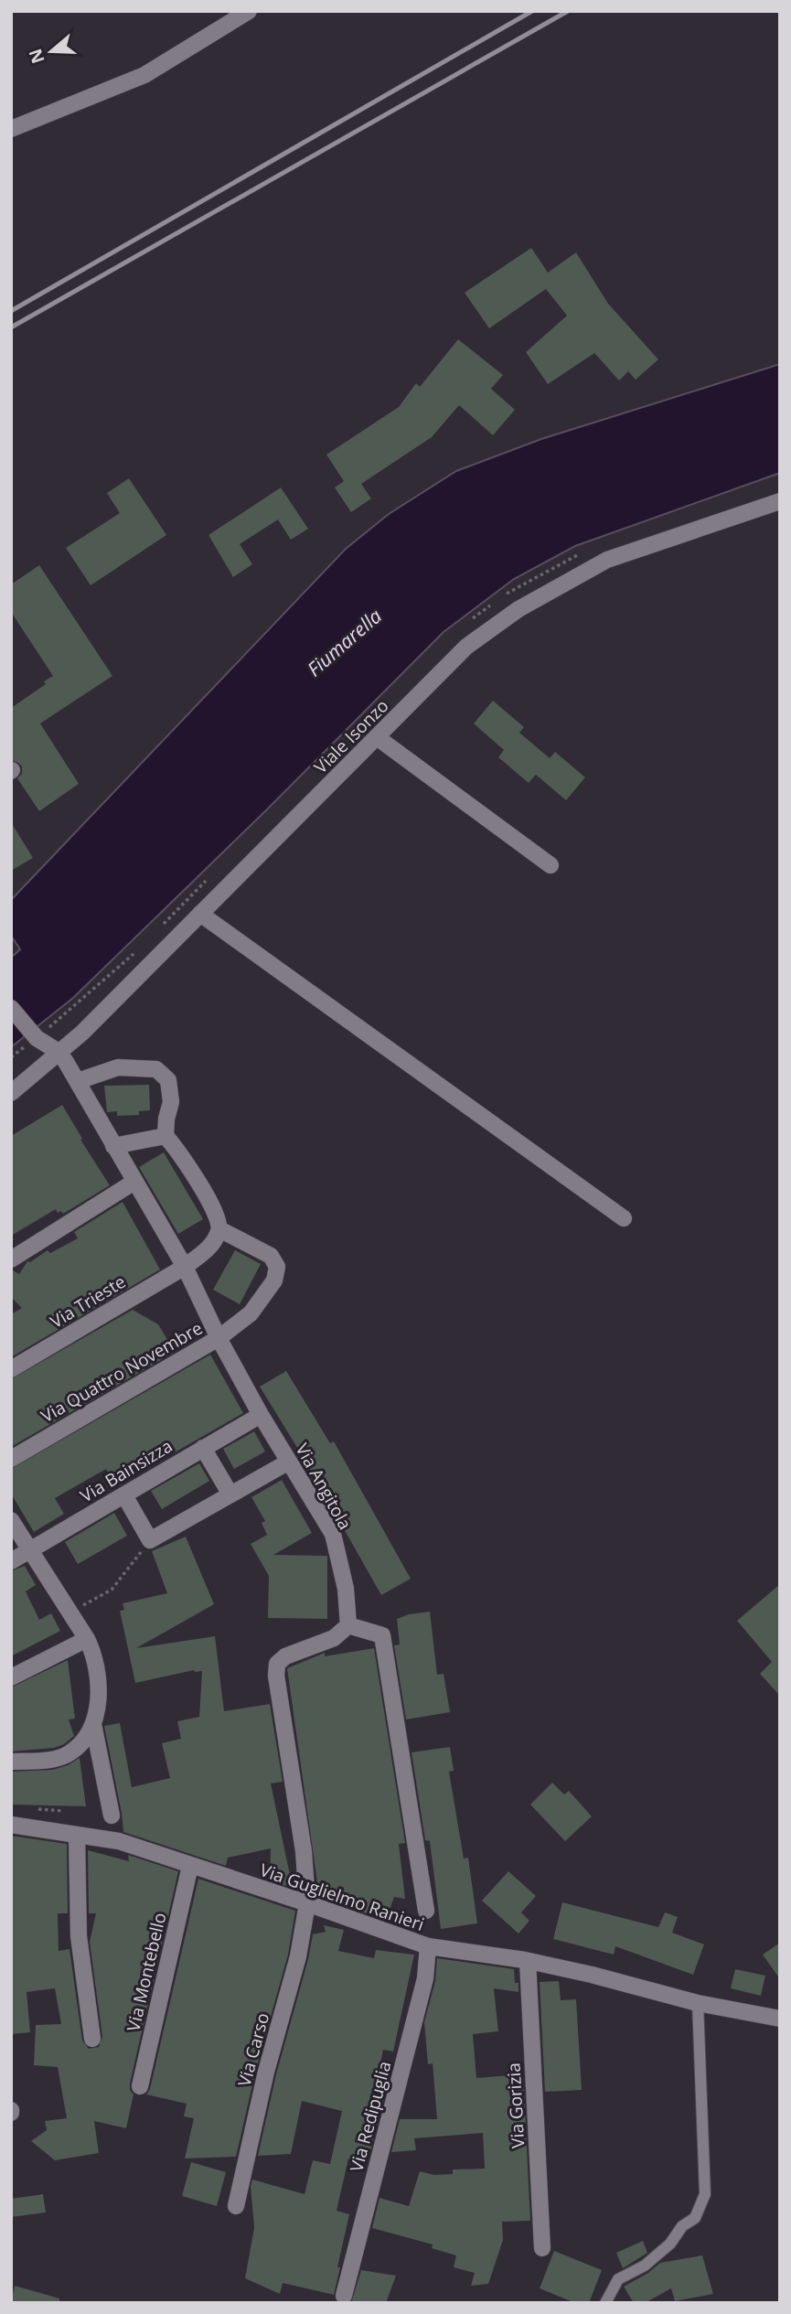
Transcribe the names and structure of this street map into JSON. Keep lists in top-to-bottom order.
{
  "streets": {
    "street": [
      "Viale Isonzo",
      "Via Trieste",
      "Via Quattro Novembre",
      "Via Bainsizza",
      "Via Angitola",
      "Via Guglielmo Ranieri",
      "Via Montebello",
      "Via Carso",
      "Via Gorizia",
      "Via Redipuglia"
    ]
  },
  "crossings": [
    ["Viale Isonzo", "Via Angitola"],
    ["Via Trieste", "Via Quattro Novembre"],
    ["Via Trieste", "Via Angitola"],
    ["Via Quattro Novembre", "Via Angitola"],
    ["Via Bainsizza", "Via Angitola"],
    ["Via Angitola", "Via Carso"],
    ["Via Guglielmo Ranieri", "Via Montebello"],
    ["Via Guglielmo Ranieri", "Via Carso"],
    ["Via Guglielmo Ranieri", "Via Gorizia"],
    ["Via Guglielmo Ranieri", "Via Redipuglia"]
  ],
  "water": ["Fiumarella"],
  "north": "left"
}
